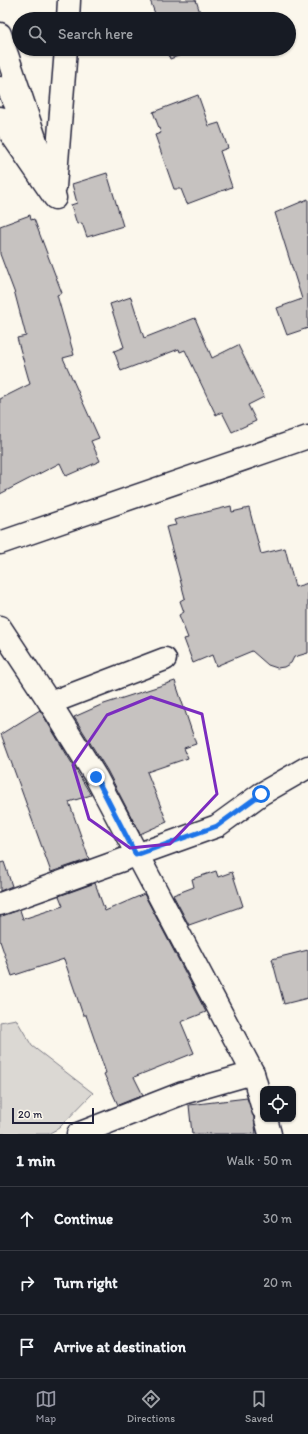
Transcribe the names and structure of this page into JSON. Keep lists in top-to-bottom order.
{
  "scale_bar": "20 m",
  "page": {
    "search": "Search here",
    "scale": "20 m",
    "heading": ["1 min", "Walk · 50 m"],
    "list": [
      ["Continue", "30 m"],
      ["Turn right", "20 m"],
      "Arrive at destination"
    ],
    "nav": ["Map", "Directions", "Saved"]
  }
}
